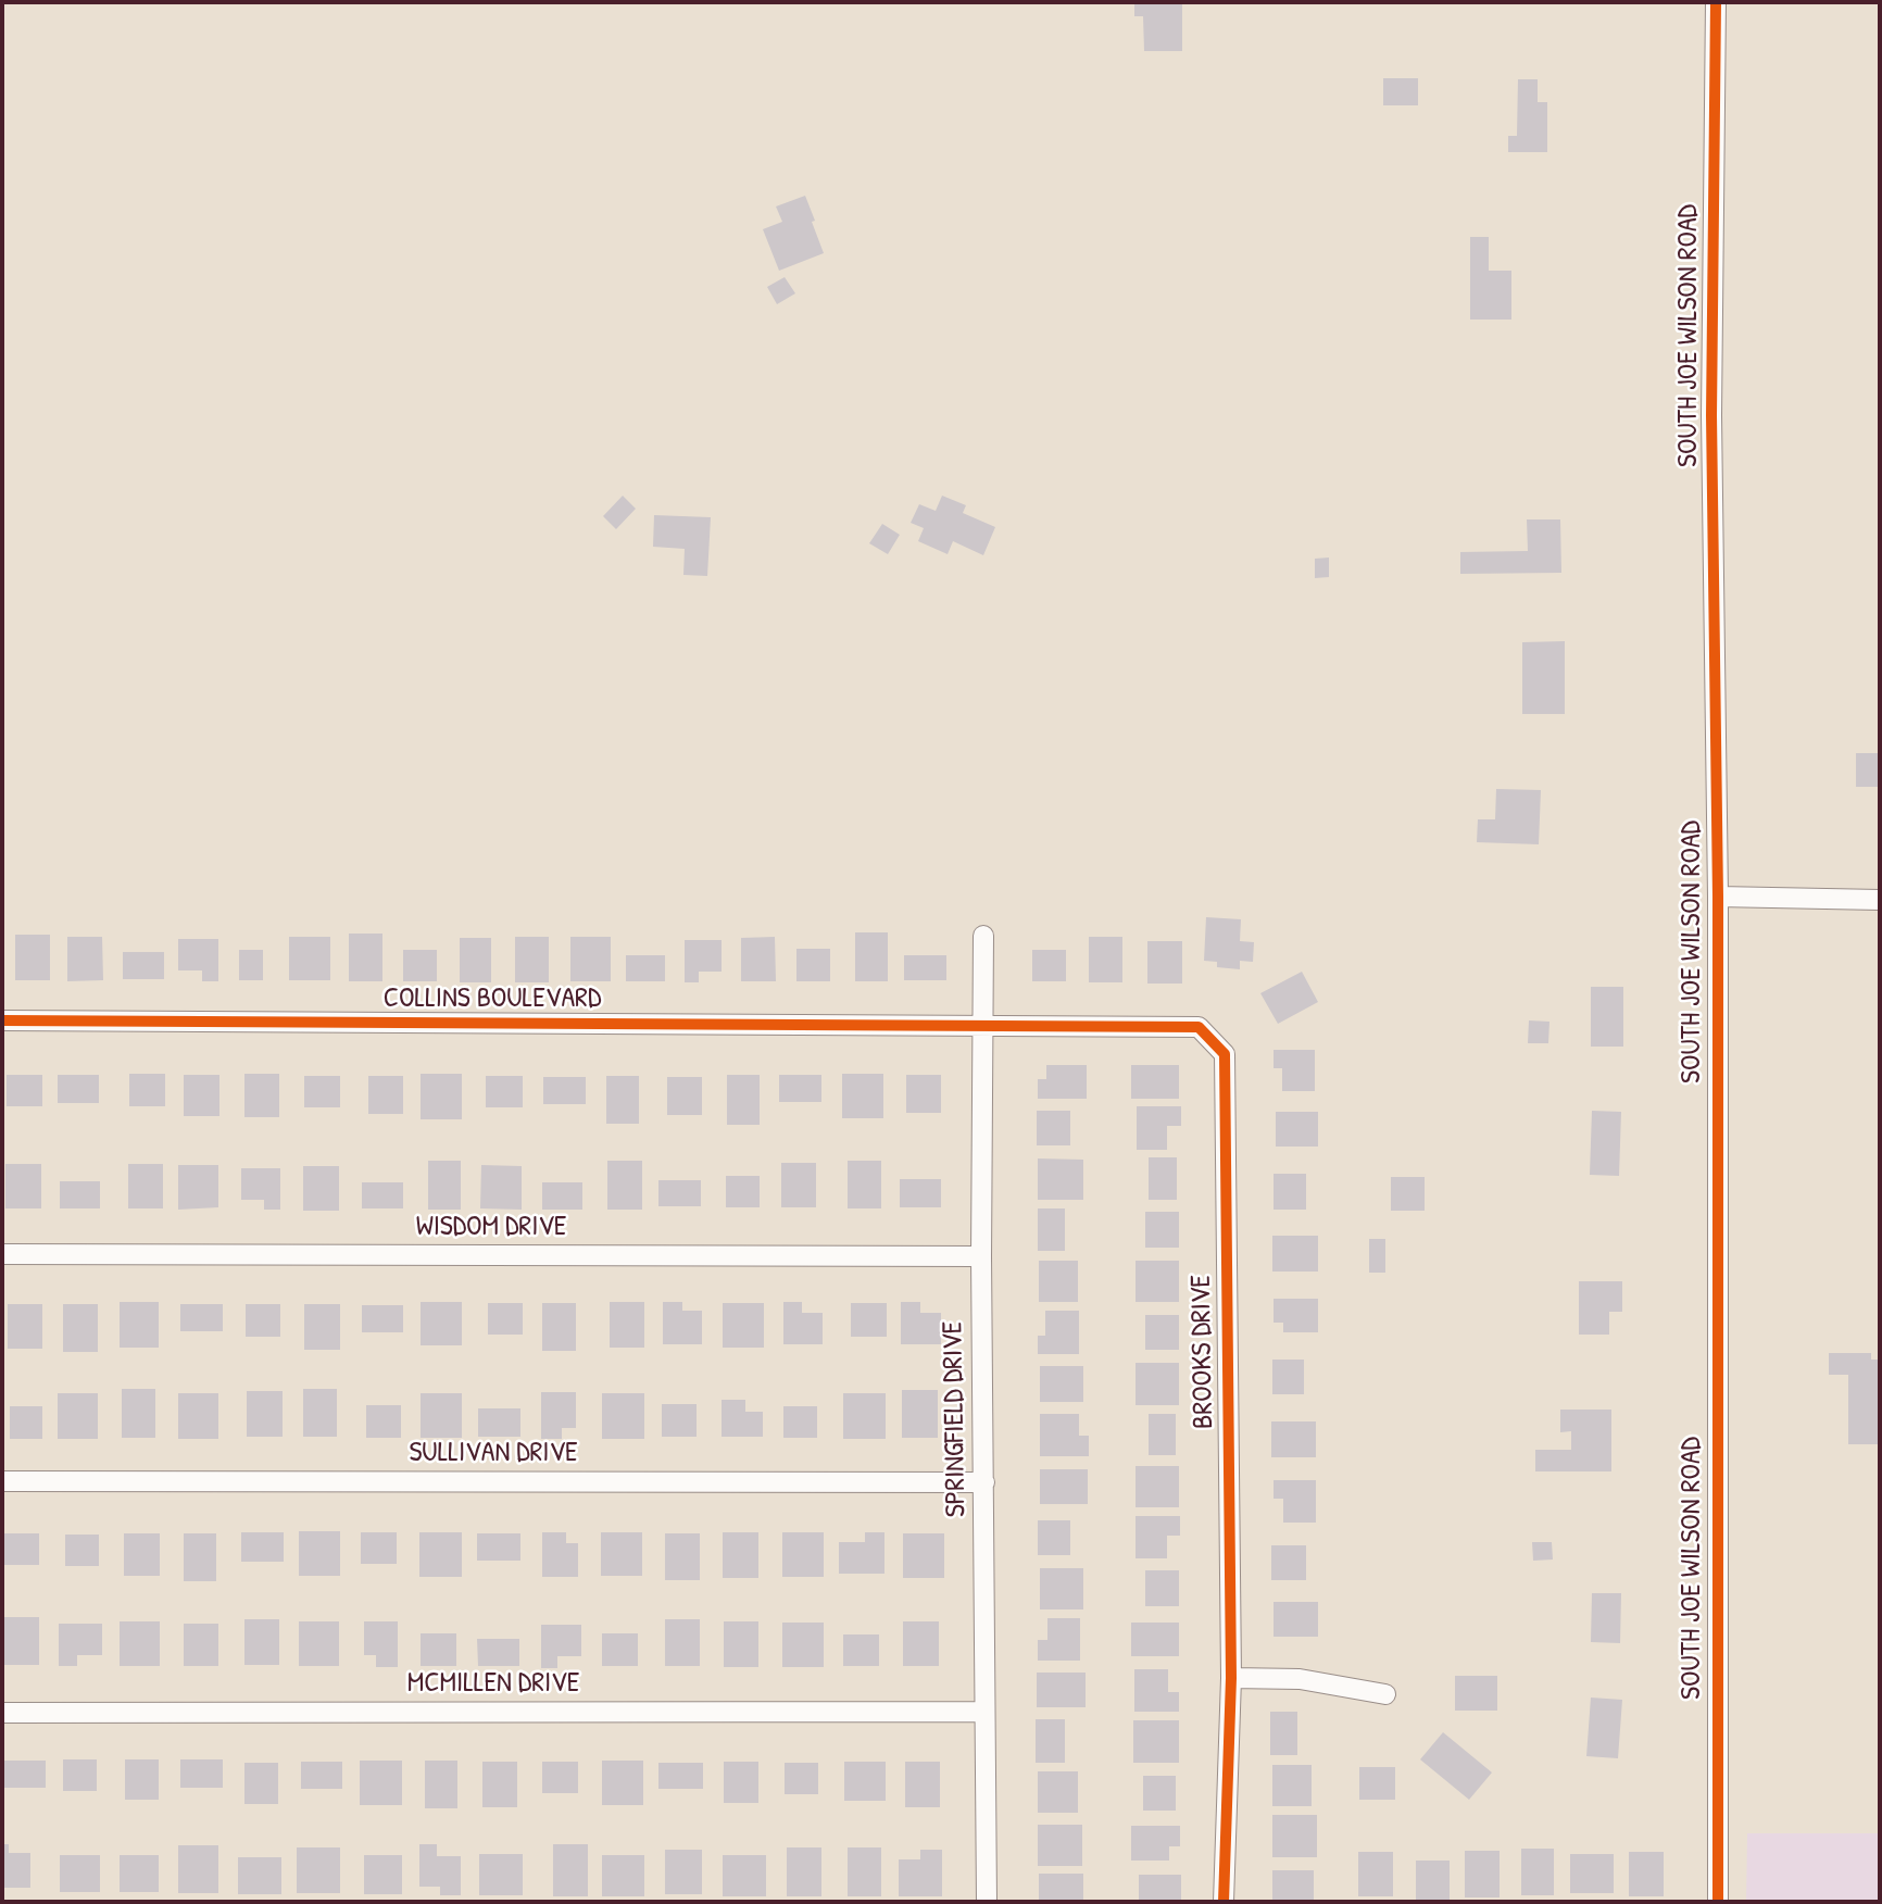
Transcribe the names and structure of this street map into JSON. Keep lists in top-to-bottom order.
{
  "streets": {
    "street": [
      "SOUTH JOE WILSON ROAD",
      "COLLINS BOULEVARD",
      "WISDOM DRIVE",
      "BROOKS DRIVE",
      "SPRINGFIELD DRIVE",
      "SULLIVAN DRIVE",
      "MCMILLEN DRIVE"
    ]
  },
  "crossings": [
    ["COLLINS BOULEVARD", "BROOKS DRIVE"],
    ["COLLINS BOULEVARD", "SPRINGFIELD DRIVE"],
    ["WISDOM DRIVE", "SPRINGFIELD DRIVE"],
    ["BROOKS DRIVE", "SPRINGFIELD DRIVE"],
    ["SPRINGFIELD DRIVE", "SULLIVAN DRIVE"],
    ["SPRINGFIELD DRIVE", "MCMILLEN DRIVE"]
  ]
}
